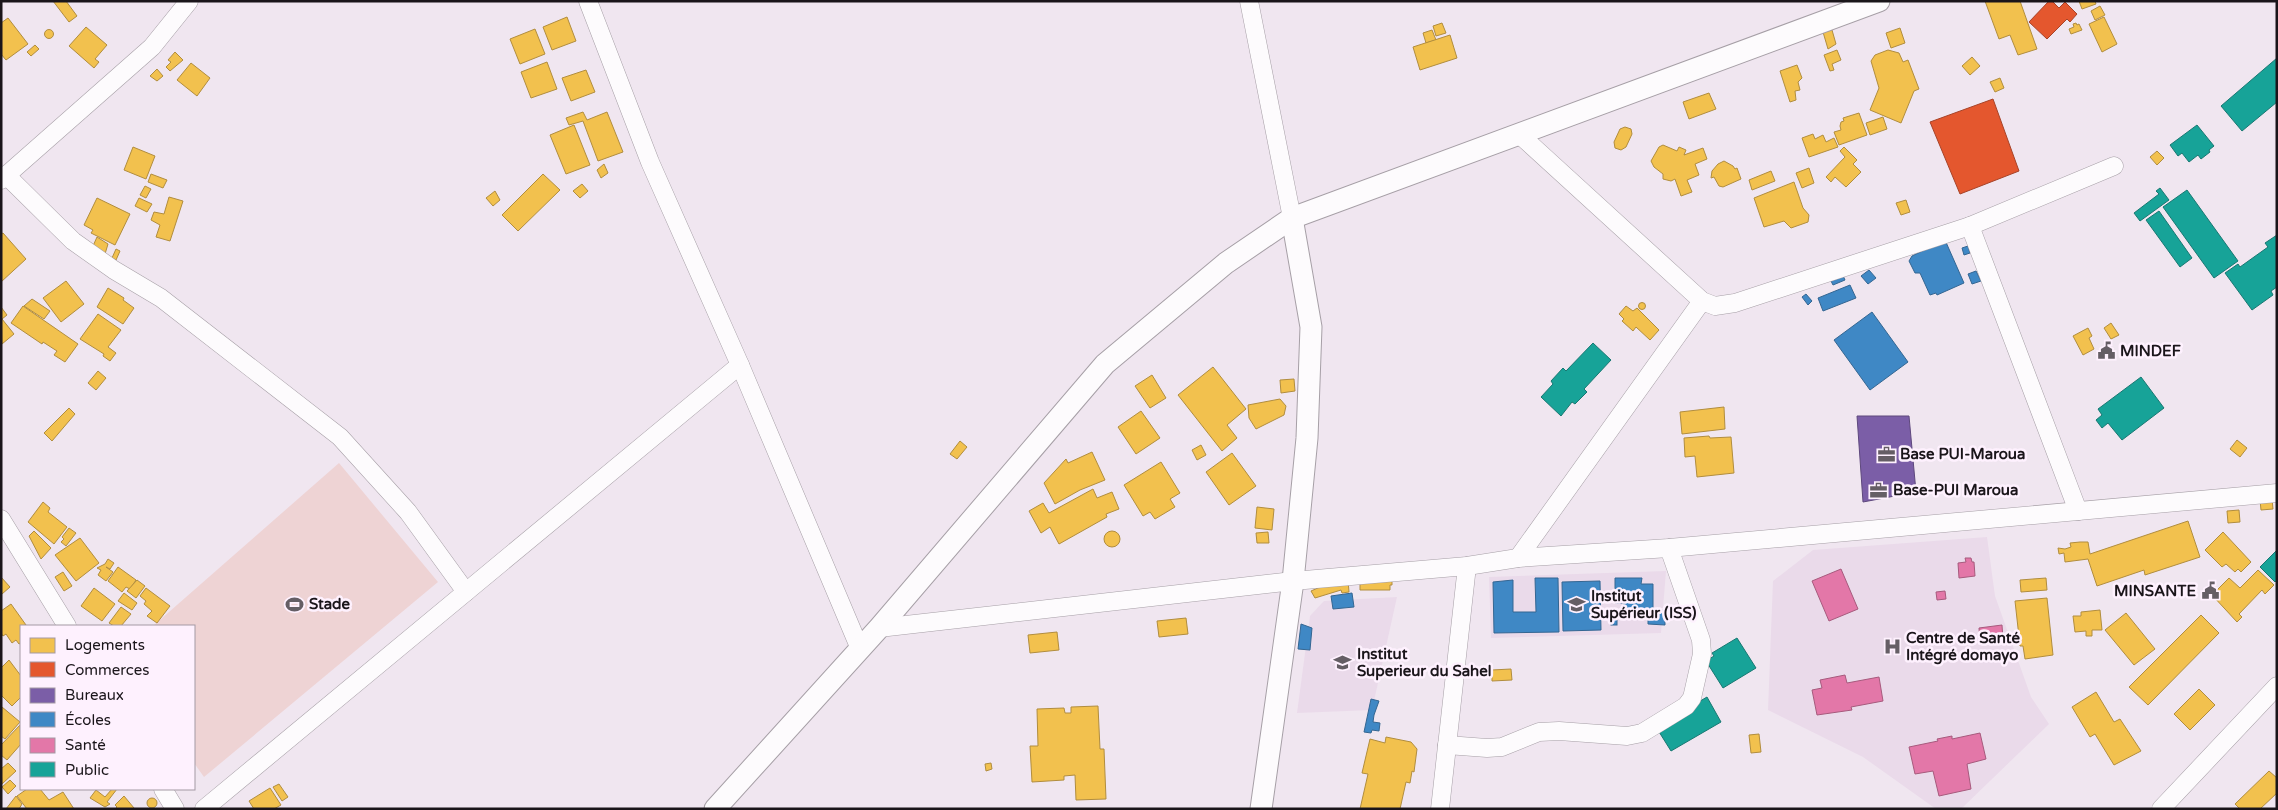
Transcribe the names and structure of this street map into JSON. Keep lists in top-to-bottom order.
{
  "places": {
    "public building": ["MINDEF", "MINSANTE"],
    "office": ["Base PUI-Maroua", "Base-PUI Maroua"],
    "sports": ["Stade"],
    "school or university": ["Institut Supérieur (ISS)", "Institut Superieur du Sahel"],
    "hospital": ["Centre de Santé Intégré domayo"]
  },
  "legend": [
    "Logements",
    "Commerces",
    "Bureaux",
    "Écoles",
    "Santé",
    "Public"
  ]
}
